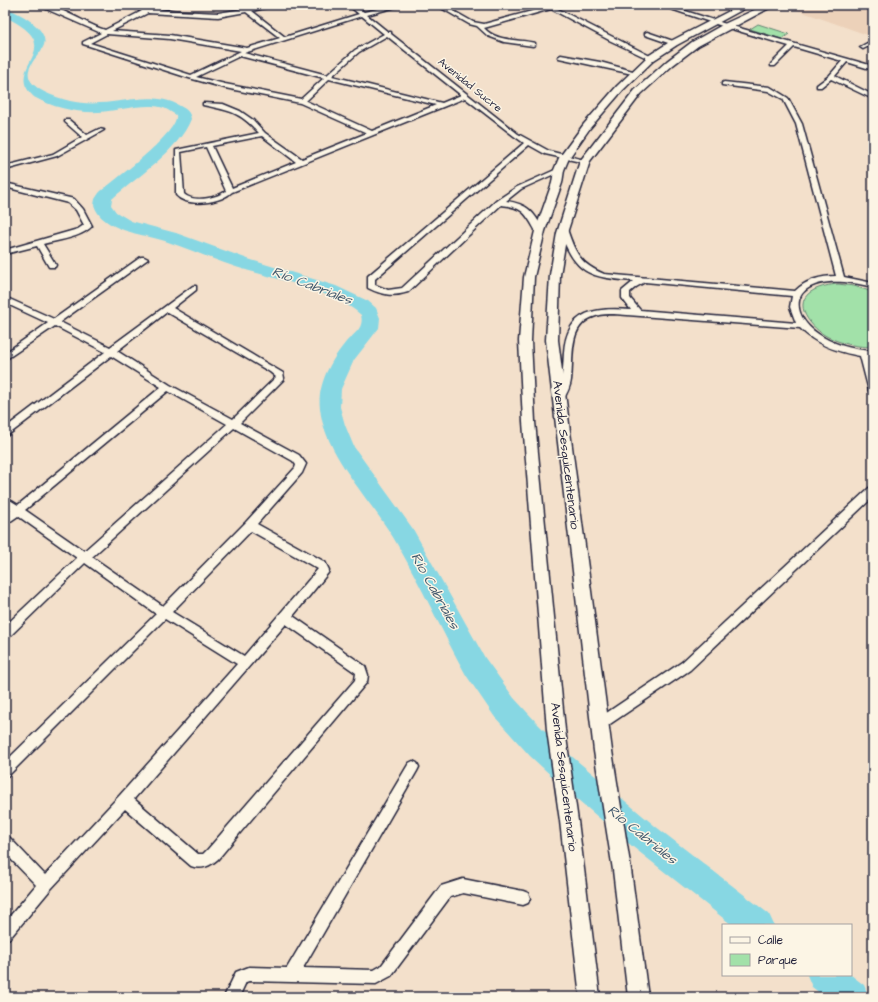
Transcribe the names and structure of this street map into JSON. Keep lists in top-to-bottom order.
{
  "streets": {
    "main road": ["Avenida Sesquicentenario"],
    "street": ["Avenidad Sucre"]
  },
  "crossings": [
    ["Avenidad Sucre", "Avenida Sesquicentenario"]
  ],
  "water": ["Río Cabriales"],
  "legend": ["Calle", "Parque"]
}
